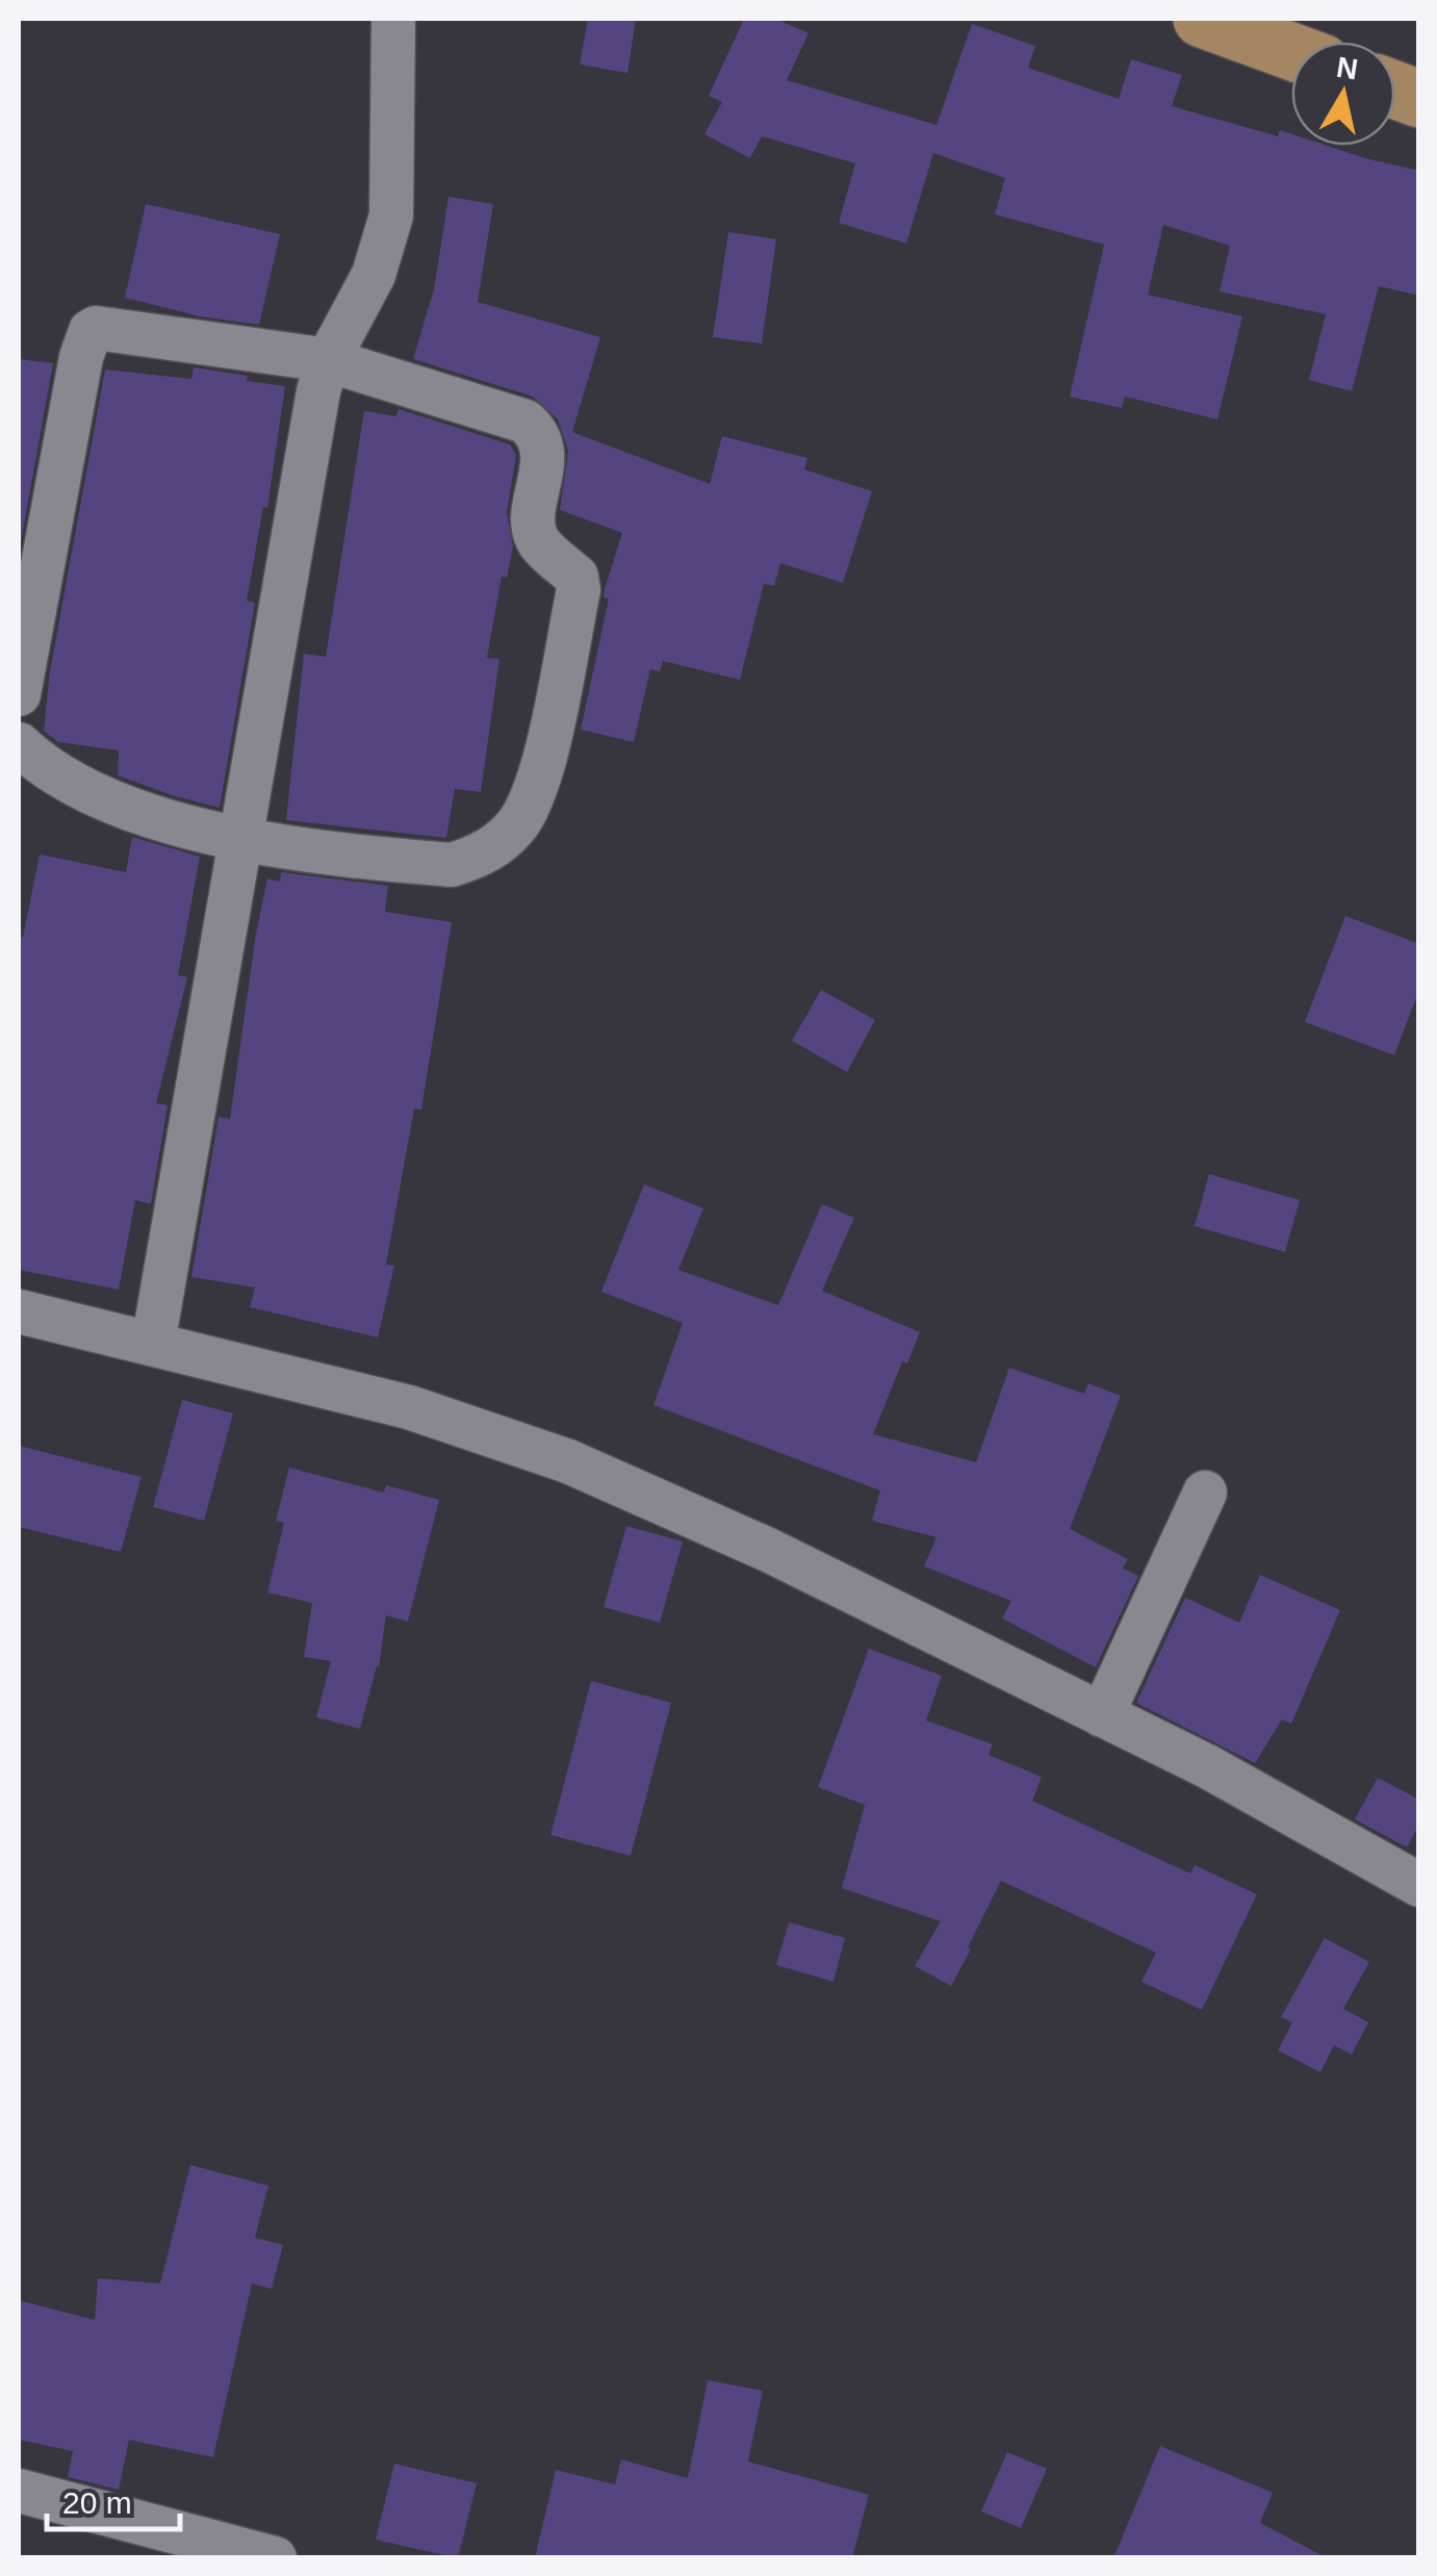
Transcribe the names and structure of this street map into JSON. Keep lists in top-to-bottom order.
{
  "scale_bar": "20 m",
  "north": "top"
}
